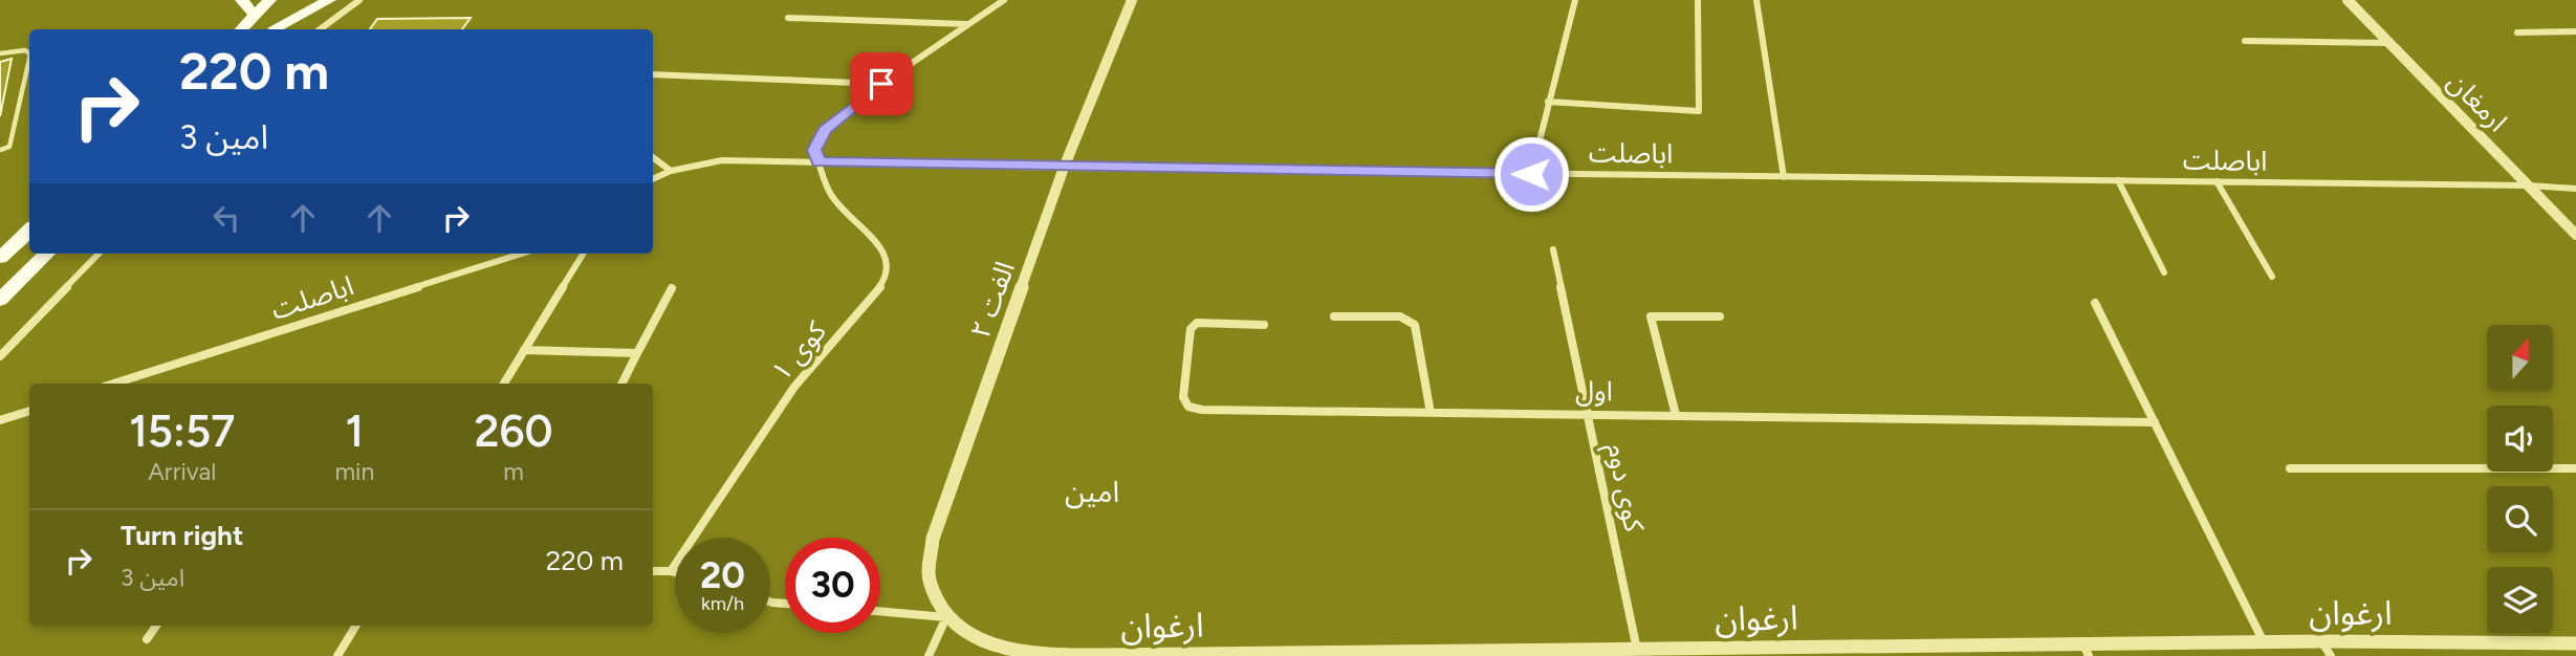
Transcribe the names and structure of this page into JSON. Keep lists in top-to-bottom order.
{
  "streets": {
    "street": [
      "ارمغان",
      "اباصلت",
      "الفت ۲",
      "کوی ۱",
      "اول",
      "کوی دوم",
      "ارغوان"
    ]
  },
  "crossings": [
    ["ارمغان", "اباصلت"],
    ["اباصلت", "الفت ۲"],
    ["اباصلت", "کوی ۱"],
    ["الفت ۲", "ارغوان"],
    ["اول", "کوی دوم"],
    ["کوی دوم", "ارغوان"]
  ],
  "districts": ["امین"],
  "north": "top",
  "page": {
    "turn": ["220 m", "امین 3"],
    "eta": [
      "15:57",
      "Arrival",
      "1",
      "min",
      "260",
      "m"
    ],
    "list": [
      {
        "name": "Turn right",
        "note": "امین 3",
        "value": "220 m"
      }
    ],
    "speed": "20 km/h",
    "limit": "30"
  }
}
